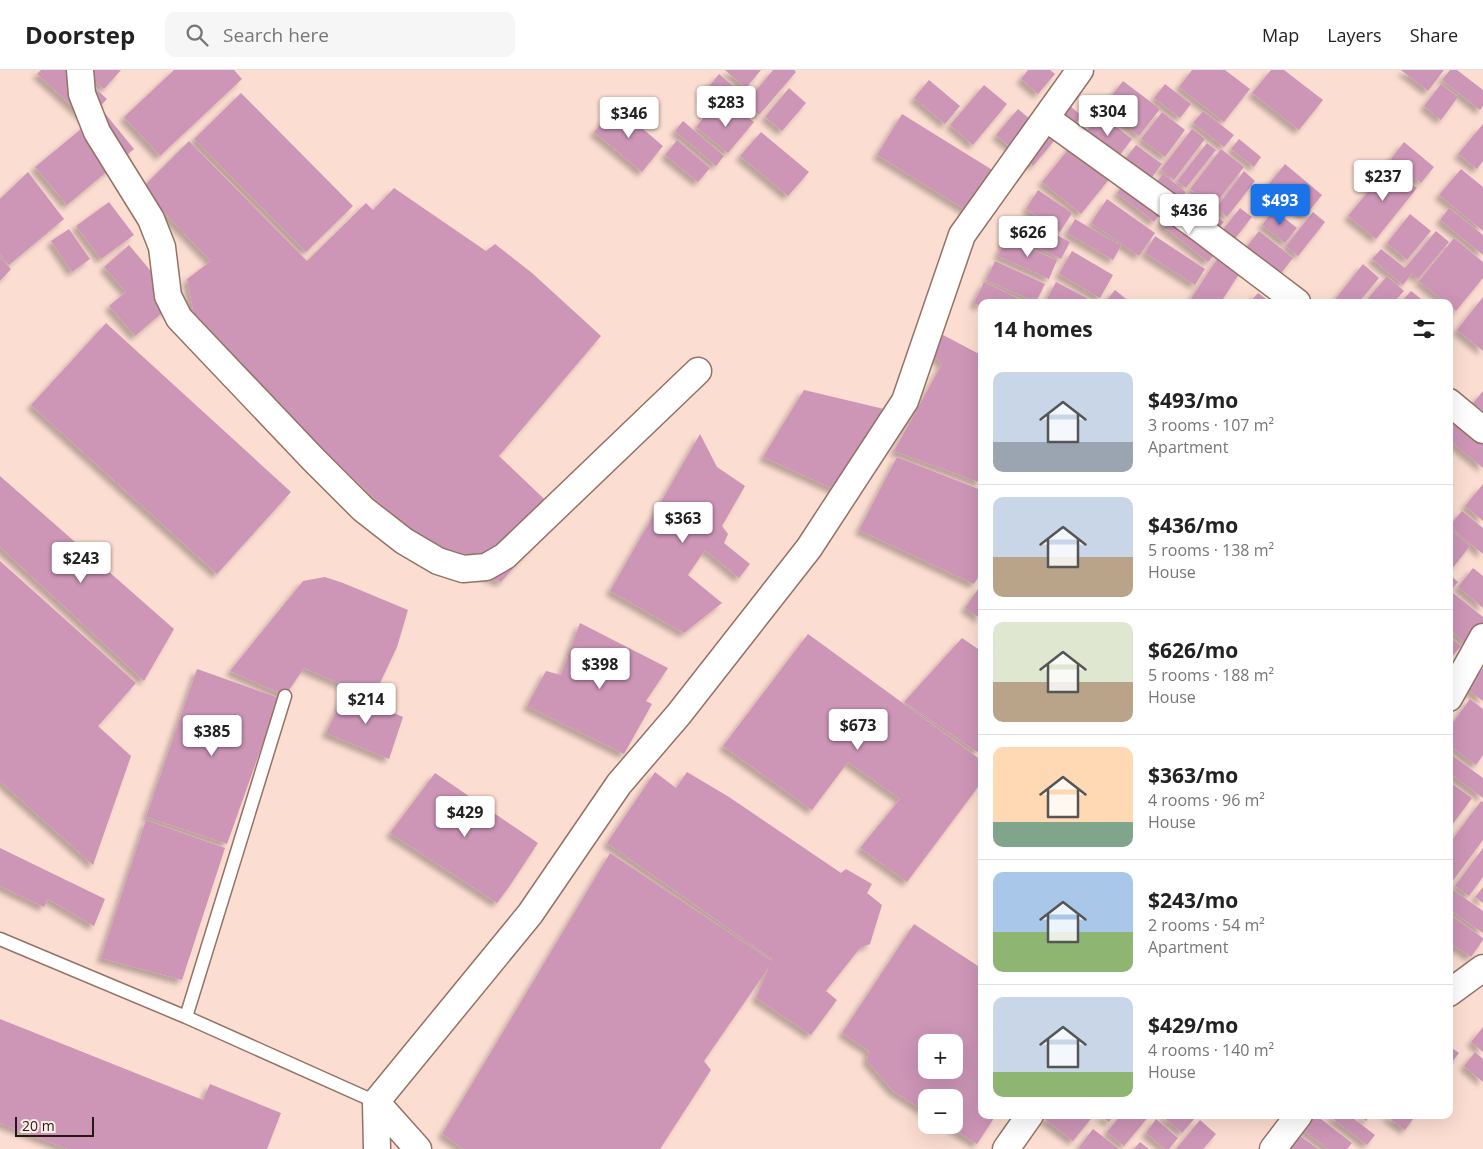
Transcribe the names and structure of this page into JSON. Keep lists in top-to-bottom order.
{
  "scale_bar": "20 m",
  "page": {
    "header": "Doorstep",
    "search": "Search here",
    "nav": ["Map", "Layers", "Share"],
    "price": [
      "$283",
      "$304",
      "$346",
      "$237",
      "$493",
      "$436",
      "$626",
      "$363",
      "$243",
      "$398",
      "$214",
      "$673",
      "$385",
      "$429"
    ],
    "heading": "14 homes",
    "list": [
      {
        "name": "$493/mo",
        "note": "3 rooms · 107 m² · Apartment"
      },
      {
        "name": "$436/mo",
        "note": "5 rooms · 138 m² · House"
      },
      {
        "name": "$626/mo",
        "note": "5 rooms · 188 m² · House"
      },
      {
        "name": "$363/mo",
        "note": "4 rooms · 96 m² · House"
      },
      {
        "name": "$243/mo",
        "note": "2 rooms · 54 m² · Apartment"
      },
      {
        "name": "$429/mo",
        "note": "4 rooms · 140 m² · House"
      }
    ],
    "map_buttons": ["+", "−"],
    "scale": "20 m"
  }
}
